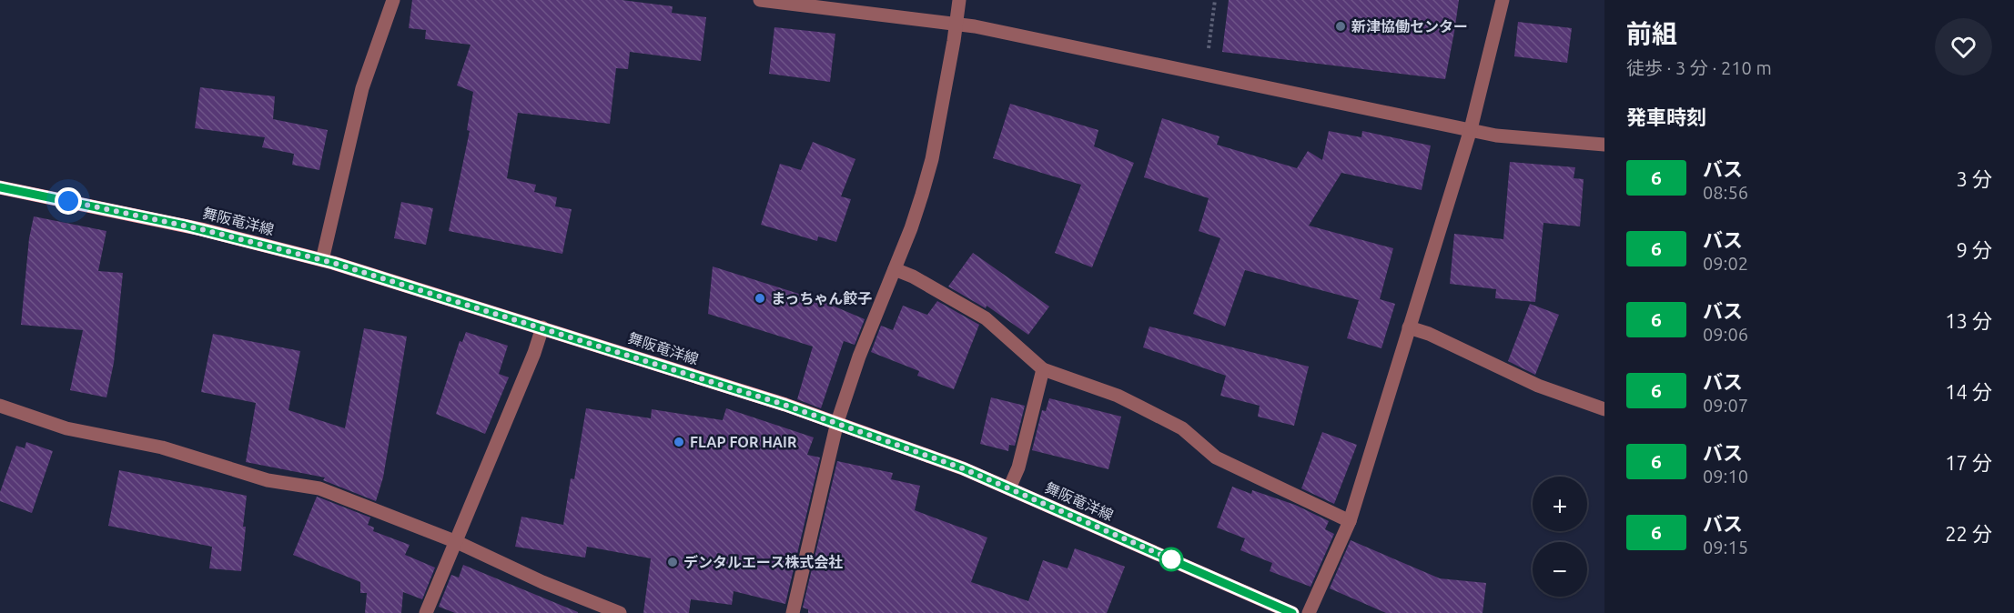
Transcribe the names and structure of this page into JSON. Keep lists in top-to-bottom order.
{
  "streets": {
    "main road": ["舞阪竜洋線"]
  },
  "places": [
    "新津協働センター",
    "まっちゃん餃子",
    "FLAP FOR HAIR",
    "デンタルエース株式会社"
  ],
  "lines": ["bus line 6"],
  "page": {
    "heading": [
      ["前組", "徒歩 · 3 分 · 210 m"],
      "発車時刻"
    ],
    "list": [
      {
        "mark": "6",
        "name": "バス",
        "note": "08:56",
        "value": "3 分"
      },
      {
        "mark": "6",
        "name": "バス",
        "note": "09:02",
        "value": "9 分"
      },
      {
        "mark": "6",
        "name": "バス",
        "note": "09:06",
        "value": "13 分"
      },
      {
        "mark": "6",
        "name": "バス",
        "note": "09:07",
        "value": "14 分"
      },
      {
        "mark": "6",
        "name": "バス",
        "note": "09:10",
        "value": "17 分"
      },
      {
        "mark": "6",
        "name": "バス",
        "note": "09:15",
        "value": "22 分"
      }
    ],
    "map_buttons": ["+", "−"]
  }
}
